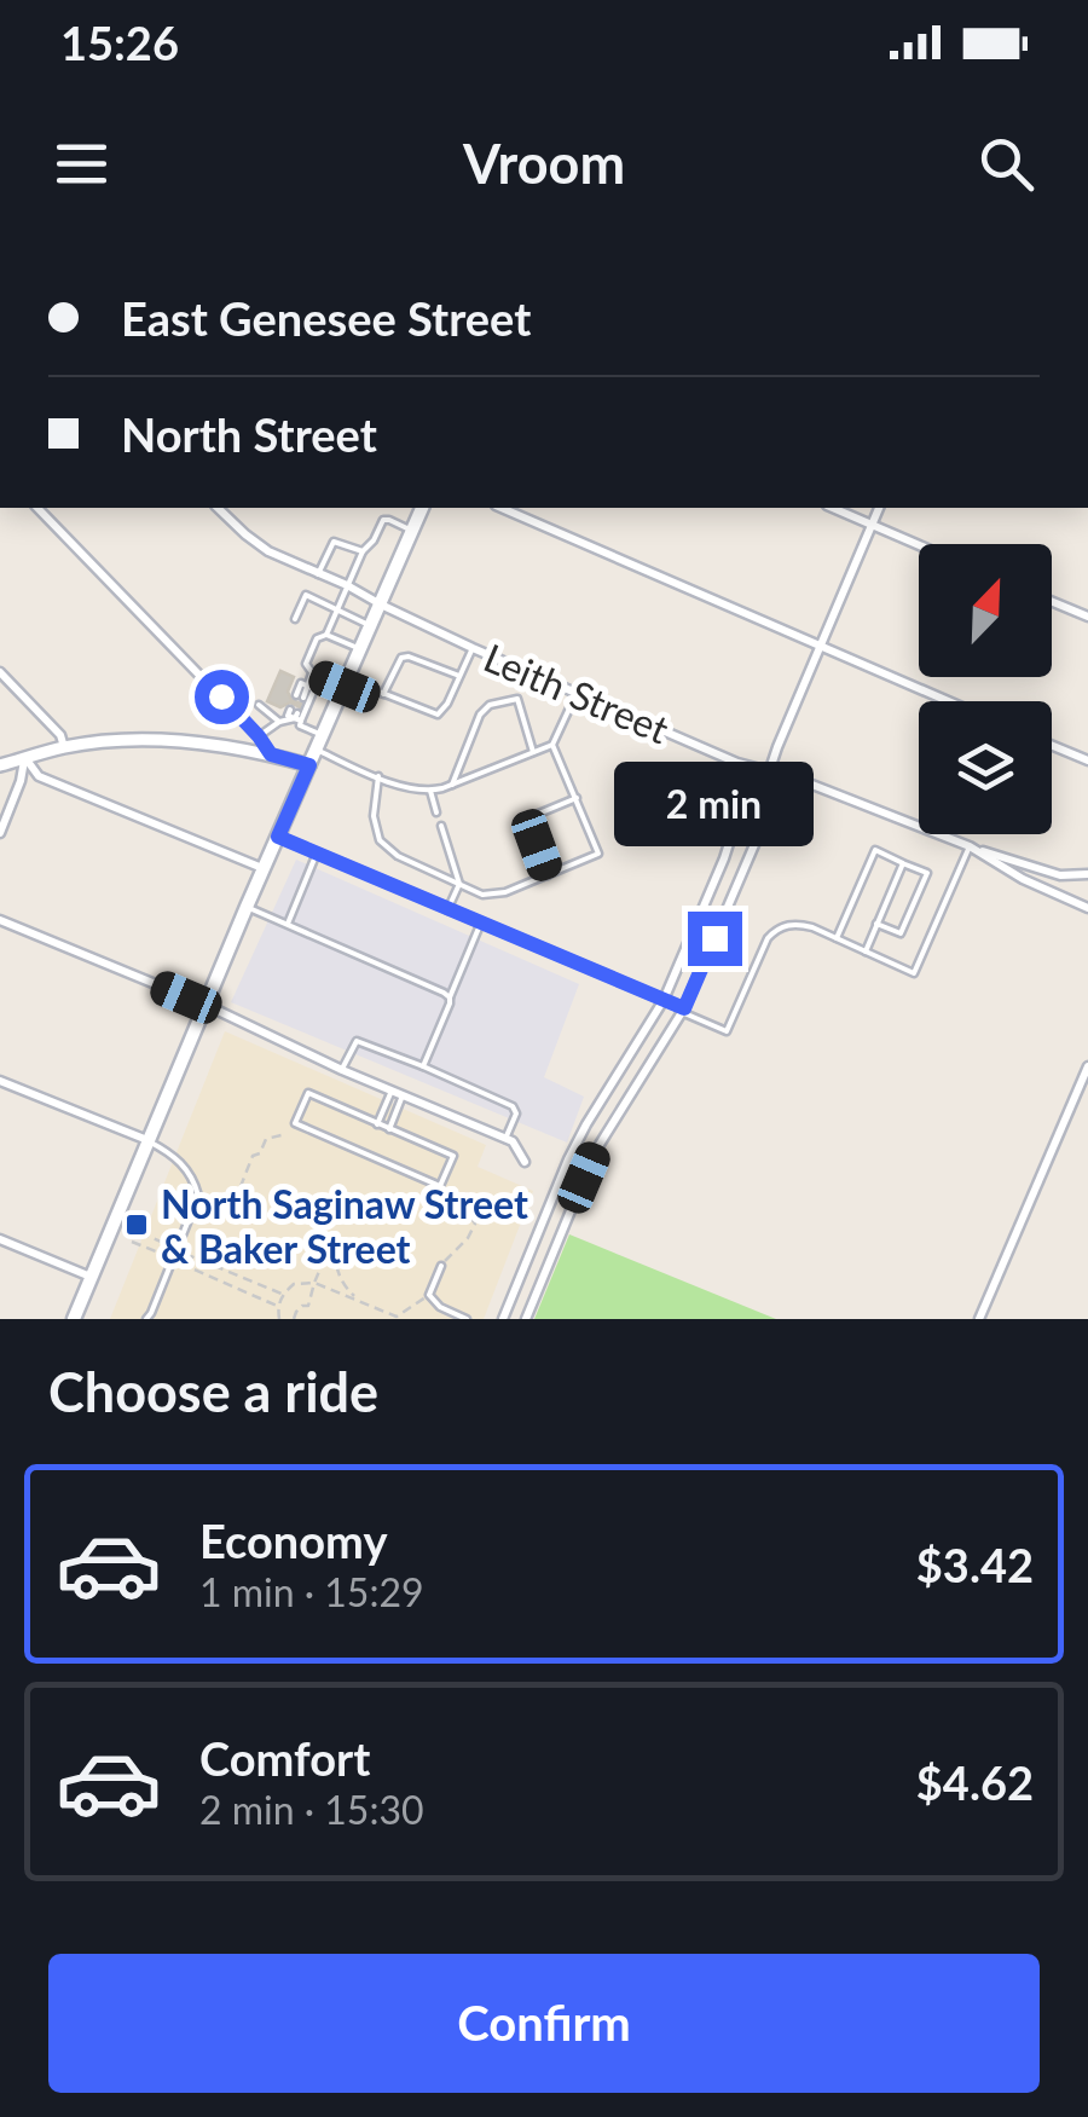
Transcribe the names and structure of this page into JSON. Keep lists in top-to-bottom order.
{
  "streets": {
    "street": ["Leith Street"]
  },
  "places": {
    "transit": ["North Saginaw Street & Baker Street"]
  },
  "north": "top right",
  "page": {
    "status": "15:26",
    "header": "Vroom",
    "banner": ["East Genesee Street", "North Street"],
    "bubble": "2 min",
    "heading": "Choose a ride",
    "list": [
      {
        "name": "Economy",
        "note": "1 min · 15:29",
        "value": "$3.42"
      },
      {
        "name": "Comfort",
        "note": "2 min · 15:30",
        "value": "$4.62"
      }
    ],
    "buttons": "Confirm"
  }
}
